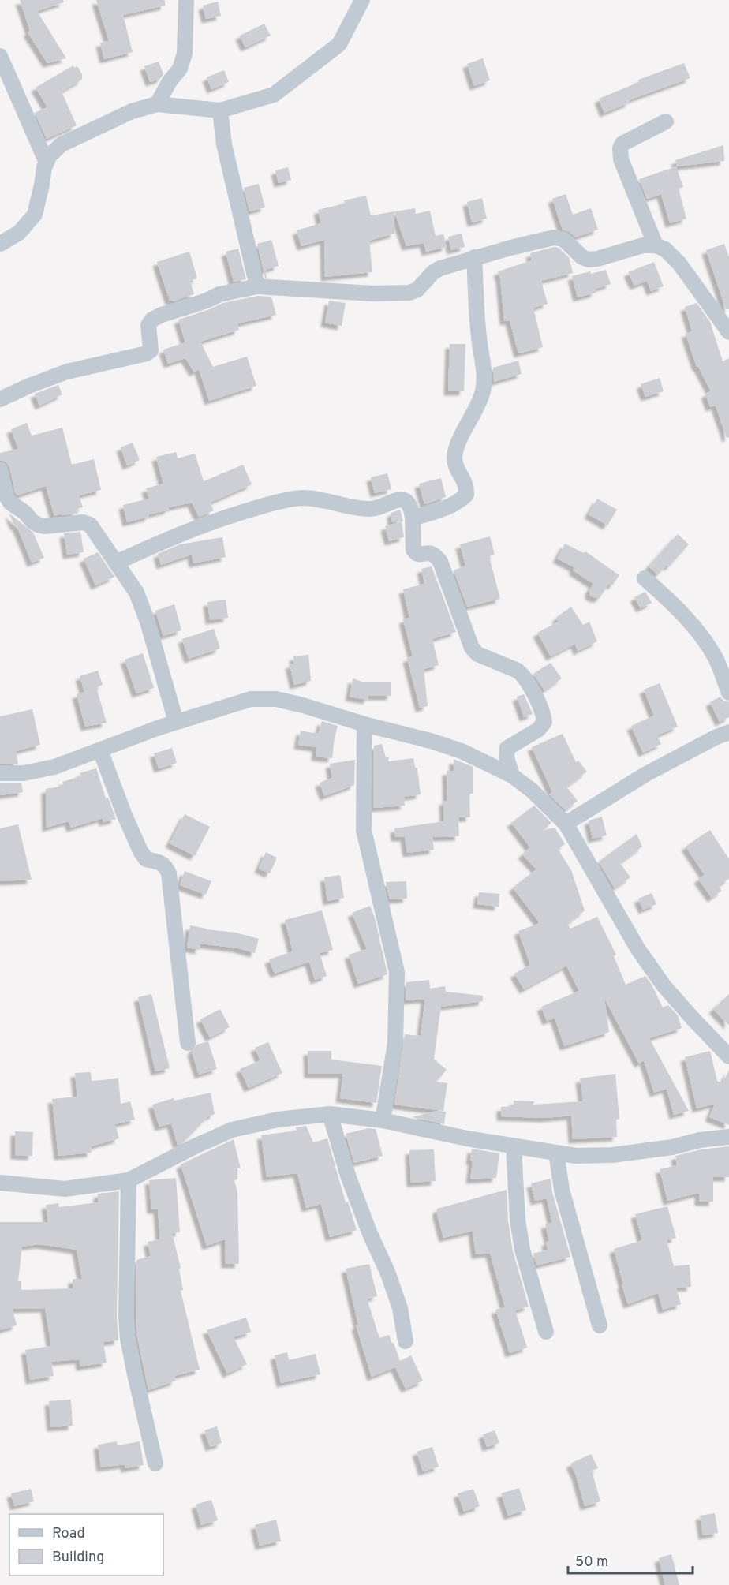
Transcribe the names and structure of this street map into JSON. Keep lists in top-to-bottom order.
{
  "legend": ["Road", "Building"],
  "scale_bar": "50 m"
}
